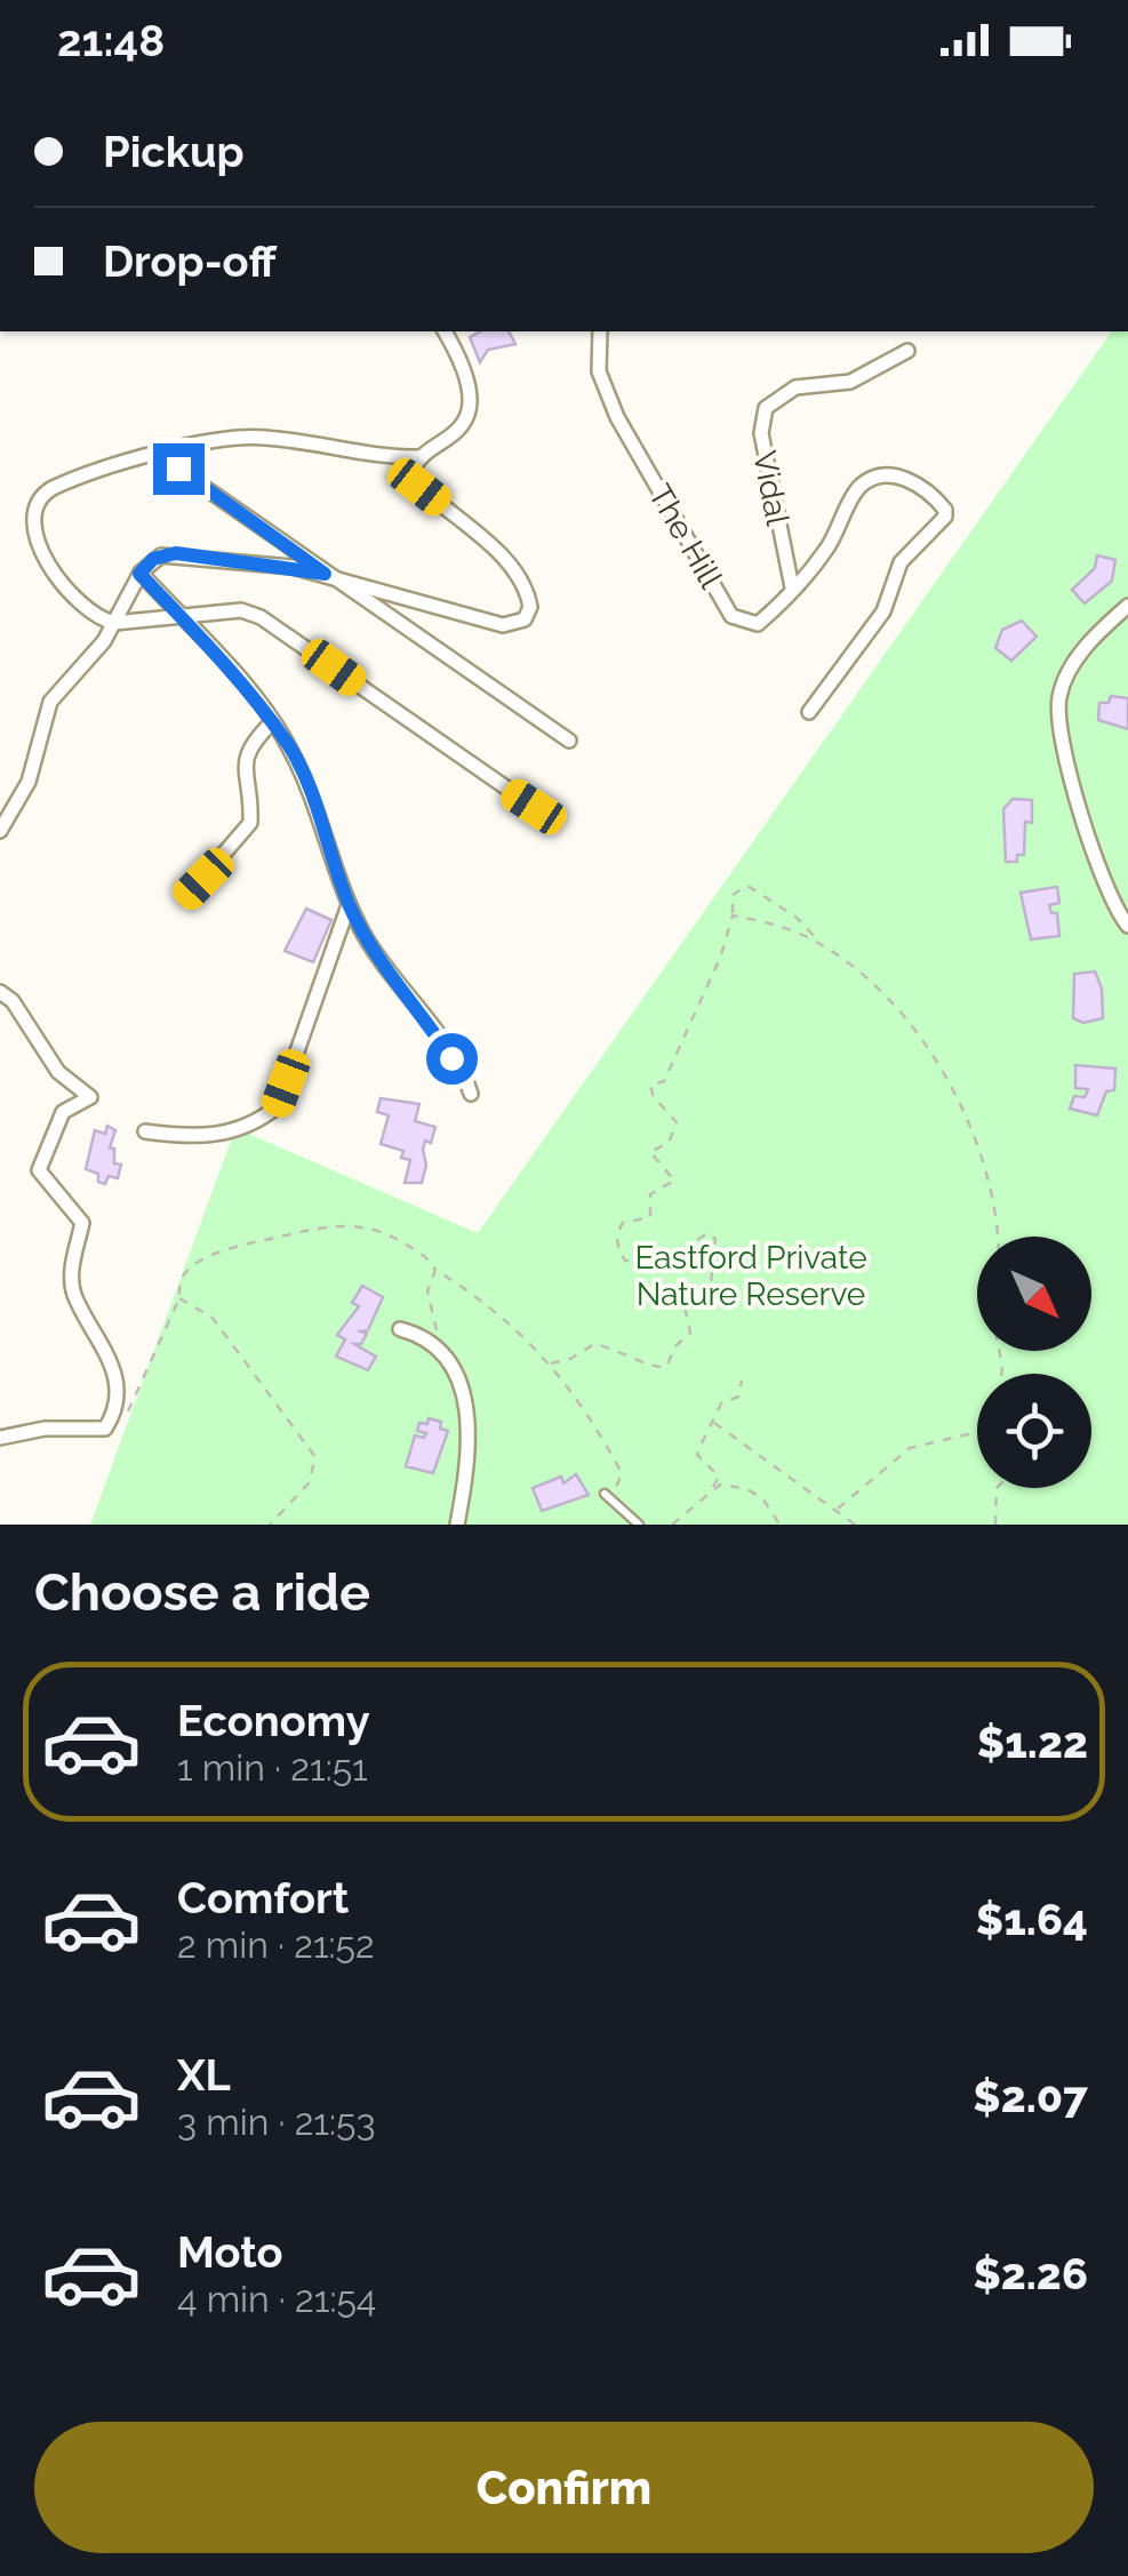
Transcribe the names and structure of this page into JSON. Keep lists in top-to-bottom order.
{
  "streets": {
    "street": ["Vidal", "The Hill"]
  },
  "crossings": [
    ["Vidal", "The Hill"]
  ],
  "parks": ["Eastford Private Nature Reserve"],
  "north": "bottom right",
  "page": {
    "status": "21:48",
    "banner": ["Pickup", "Drop-off"],
    "heading": "Choose a ride",
    "list": [
      {
        "name": "Economy",
        "note": "1 min · 21:51",
        "value": "$1.22"
      },
      {
        "name": "Comfort",
        "note": "2 min · 21:52",
        "value": "$1.64"
      },
      {
        "name": "XL",
        "note": "3 min · 21:53",
        "value": "$2.07"
      },
      {
        "name": "Moto",
        "note": "4 min · 21:54",
        "value": "$2.26"
      }
    ],
    "buttons": "Confirm"
  }
}
